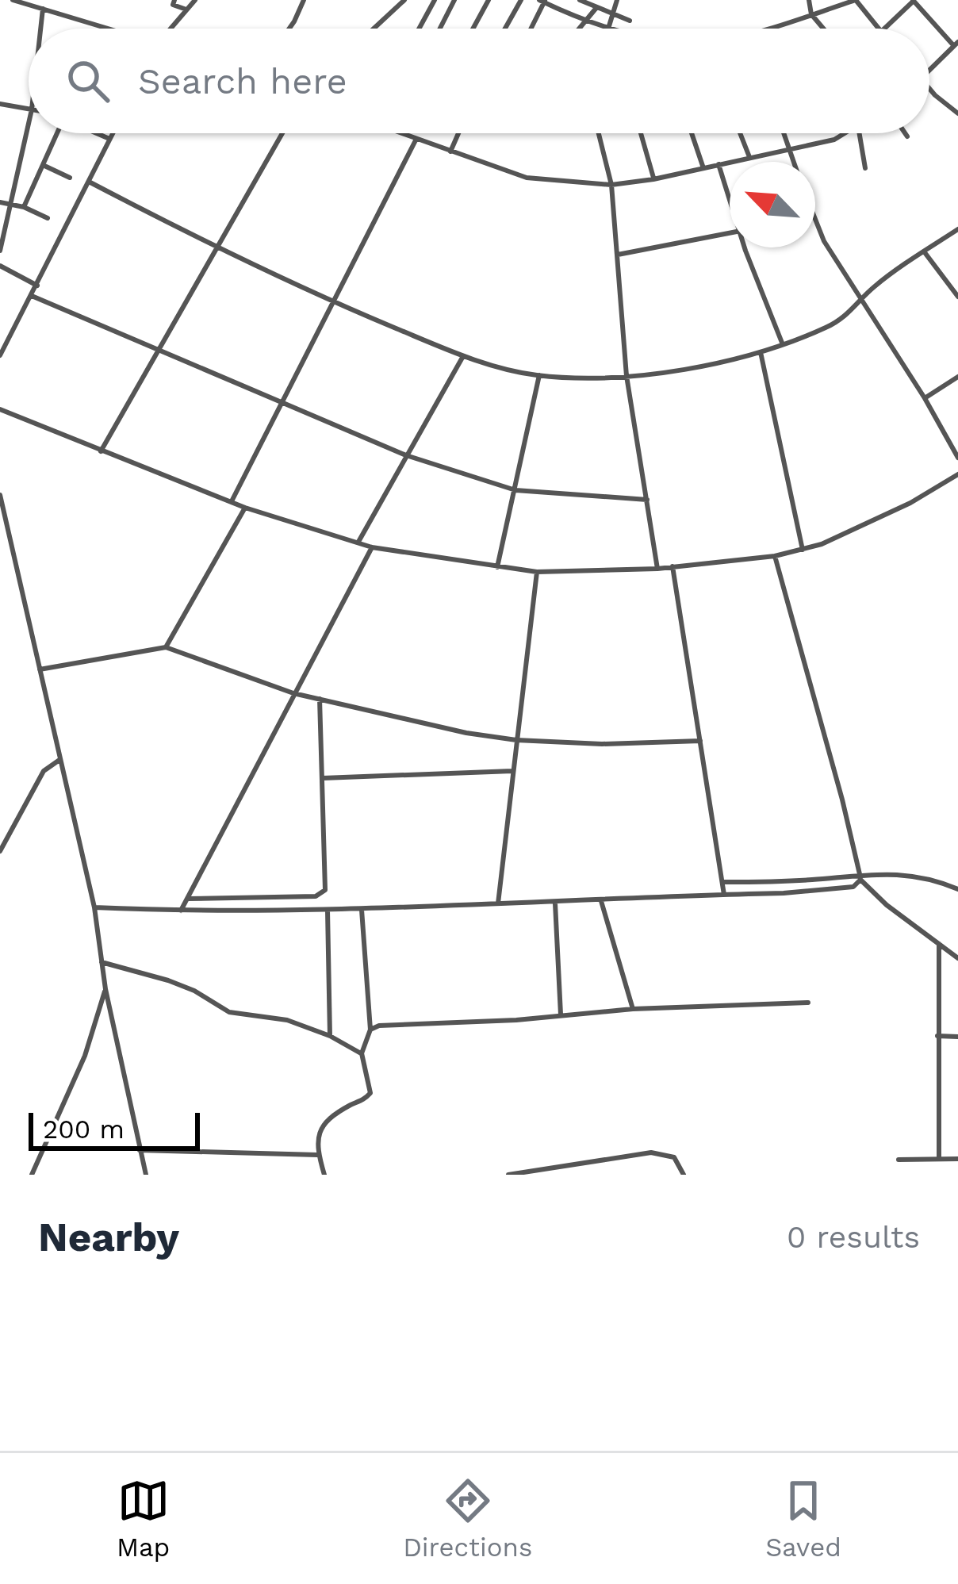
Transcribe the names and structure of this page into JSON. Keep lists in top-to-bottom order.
{
  "scale_bar": "200 m",
  "north": "top left",
  "page": {
    "search": "Search here",
    "scale": "200 m",
    "heading": ["Nearby", "0 results"],
    "nav": ["Map", "Directions", "Saved"]
  }
}
